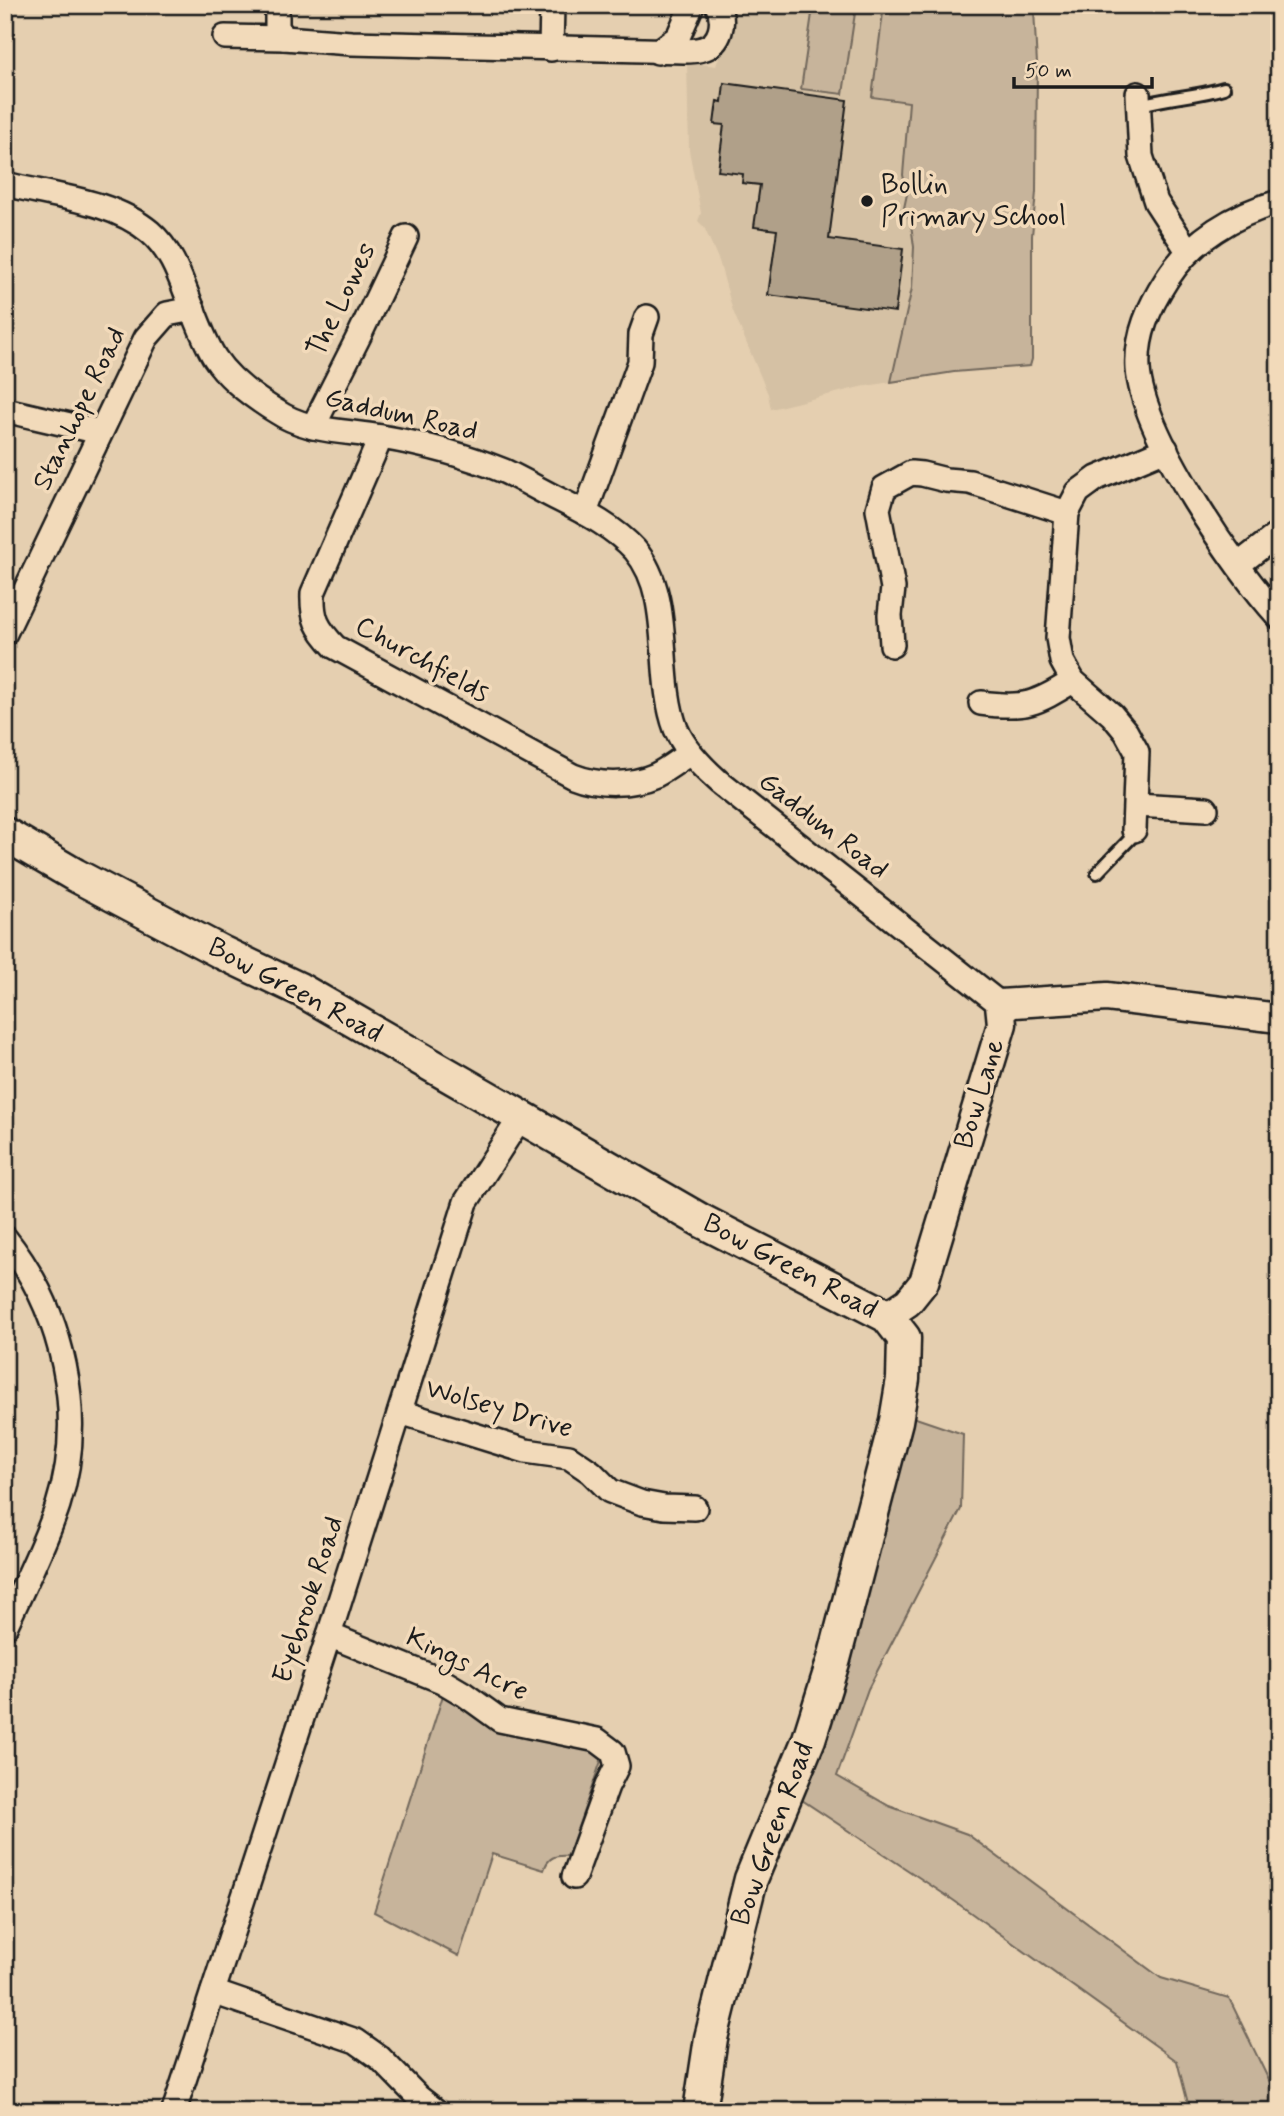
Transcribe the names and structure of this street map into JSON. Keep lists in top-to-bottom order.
{
  "streets": {
    "main road": ["Bow Green Road"],
    "street": [
      "The Lowes",
      "Stanhope Road",
      "Gaddum Road",
      "Churchfields",
      "Bow Lane",
      "Wolsey Drive",
      "Eyebrook Road",
      "Kings Acre"
    ]
  },
  "crossings": [
    ["The Lowes", "Gaddum Road"],
    ["Stanhope Road", "Gaddum Road"],
    ["Gaddum Road", "Churchfields"],
    ["Gaddum Road", "Bow Lane"],
    ["Bow Green Road", "Bow Lane"],
    ["Bow Green Road", "Eyebrook Road"],
    ["Wolsey Drive", "Eyebrook Road"],
    ["Eyebrook Road", "Kings Acre"]
  ],
  "places": ["Bollin Primary School"],
  "scale_bar": "50 m"
}
